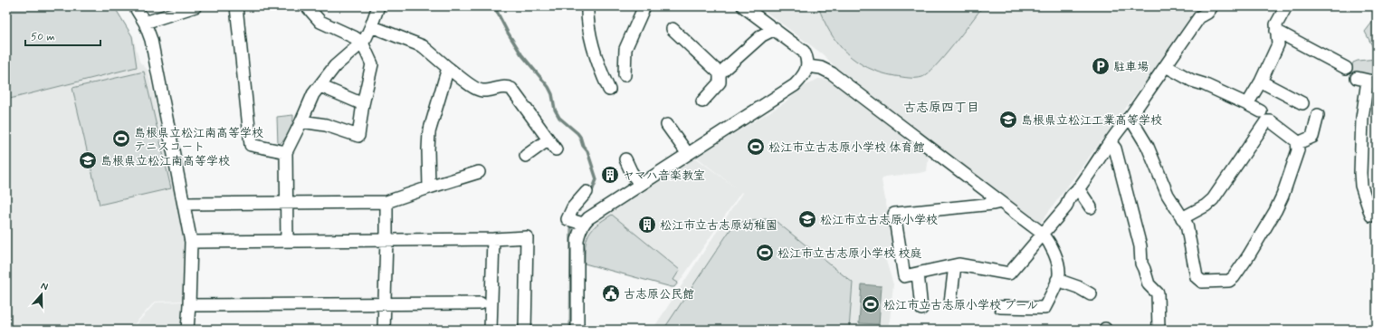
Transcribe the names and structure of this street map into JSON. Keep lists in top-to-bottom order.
{
  "districts": ["古志原四丁目"],
  "places": {
    "parking": ["駐車場"],
    "school or university": ["島根県立松江工業高等学校", "島根県立松江南高等学校", "松江市立古志原小学校"],
    "sports": [
      "島根県立松江南高等学校 テニスコート",
      "松江市立古志原小学校 体育館",
      "松江市立古志原小学校 校庭",
      "松江市立古志原小学校 プール"
    ],
    "building": ["ヤマハ音楽教室", "松江市立古志原幼稚園"],
    "public building": ["古志原公民館"]
  },
  "scale_bar": "50 m",
  "north": "top"
}
